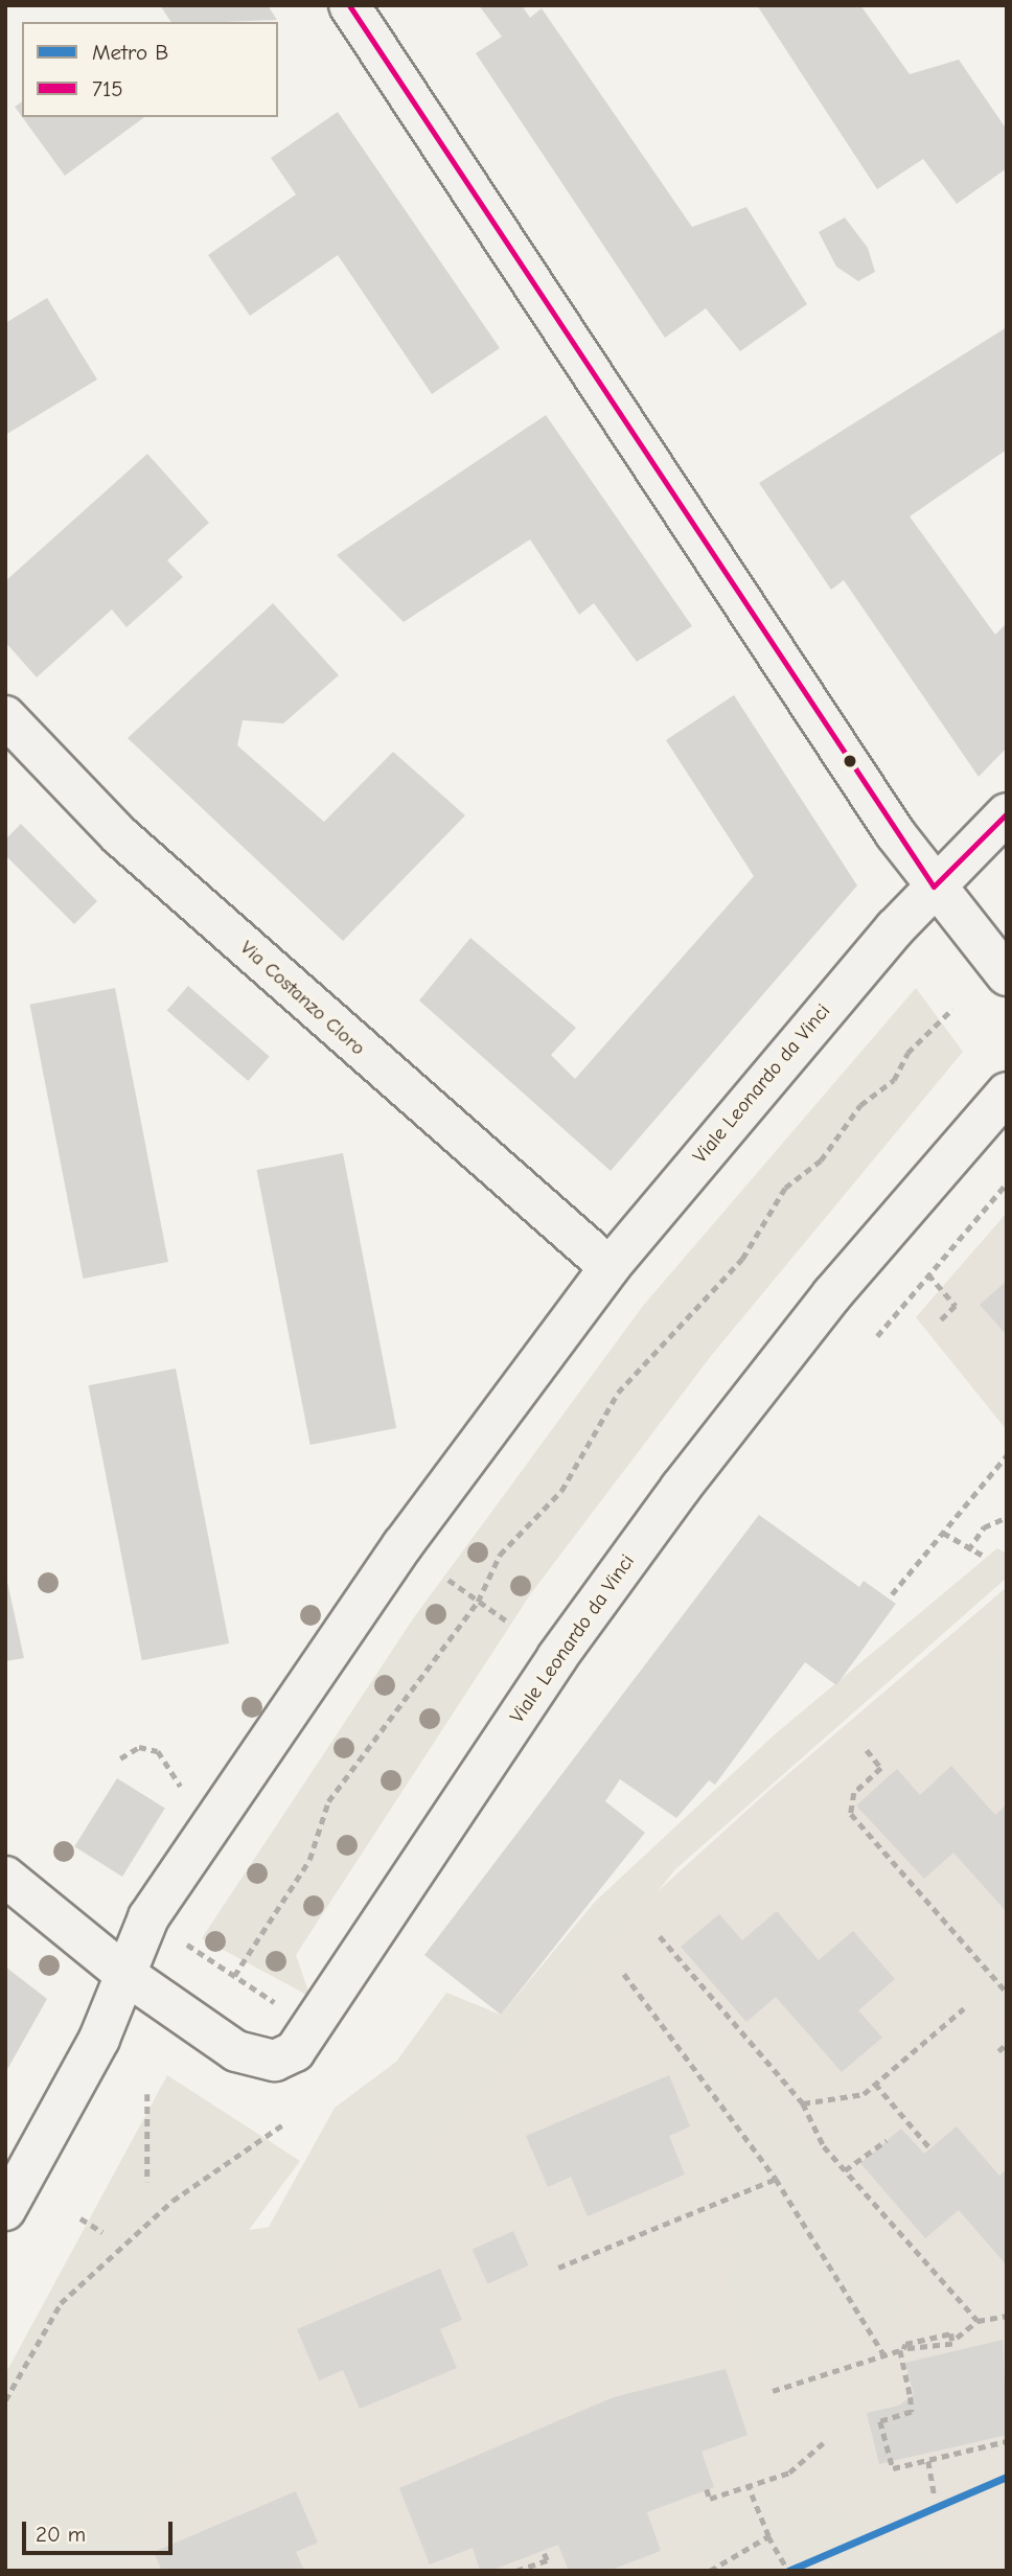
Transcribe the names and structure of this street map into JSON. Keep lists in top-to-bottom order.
{
  "streets": {
    "street": ["Via Costanzo Cloro", "Viale Leonardo da Vinci"]
  },
  "crossings": [
    ["Via Costanzo Cloro", "Viale Leonardo da Vinci"]
  ],
  "lines": ["transit line 715", "metro line B"],
  "legend": ["Metro B", "715"],
  "scale_bar": "20 m"
}
